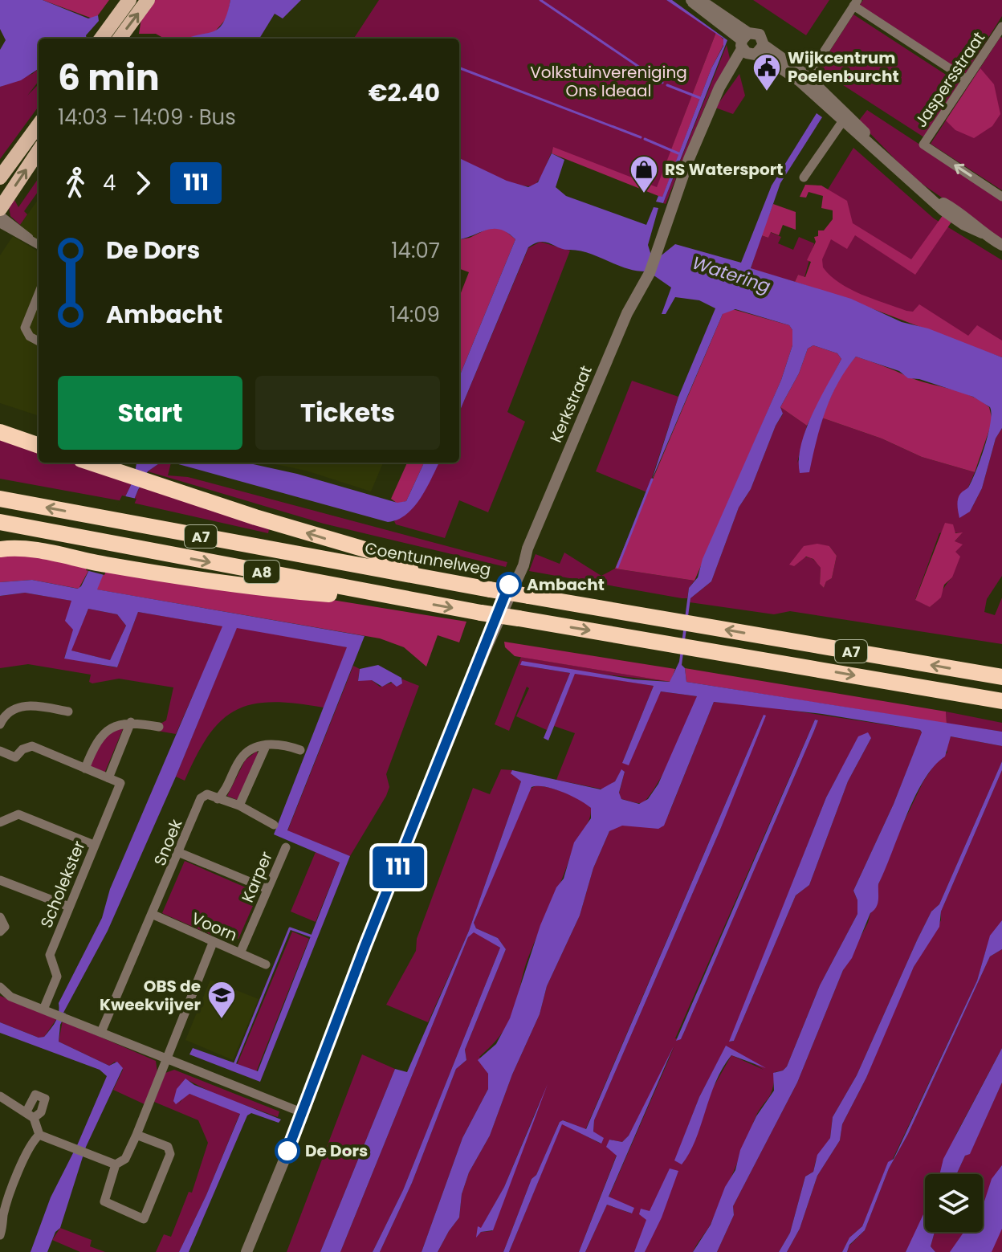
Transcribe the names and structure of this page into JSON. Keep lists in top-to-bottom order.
{
  "streets": {
    "highway": ["A7", "Coentunnelweg", "A8"],
    "street": [
      "Jaspersstraat",
      "Kerkstraat",
      "Snoek",
      "Karper",
      "Scholekster",
      "Voorn"
    ]
  },
  "crossings": [
    ["Snoek", "Voorn"],
    ["Karper", "Voorn"]
  ],
  "water": ["Watering"],
  "parks": ["Volkstuinvereniging Ons Ideaal"],
  "places": {
    "public building": ["Wijkcentrum Poelenburcht"],
    "shop": ["RS Watersport"],
    "other": ["Ambacht", "De Dors"],
    "school or university": ["OBS de Kweekvijver"]
  },
  "lines": ["bus line 111"],
  "page": {
    "on_map": "111",
    "heading": ["6 min", "14:03 – 14:09 · Bus", "€2.40"],
    "legs": ["4", "111"],
    "list": [
      {
        "name": "De Dors",
        "value": "14:07"
      },
      {
        "name": "Ambacht",
        "value": "14:09"
      }
    ],
    "buttons": ["Start", "Tickets"]
  }
}
